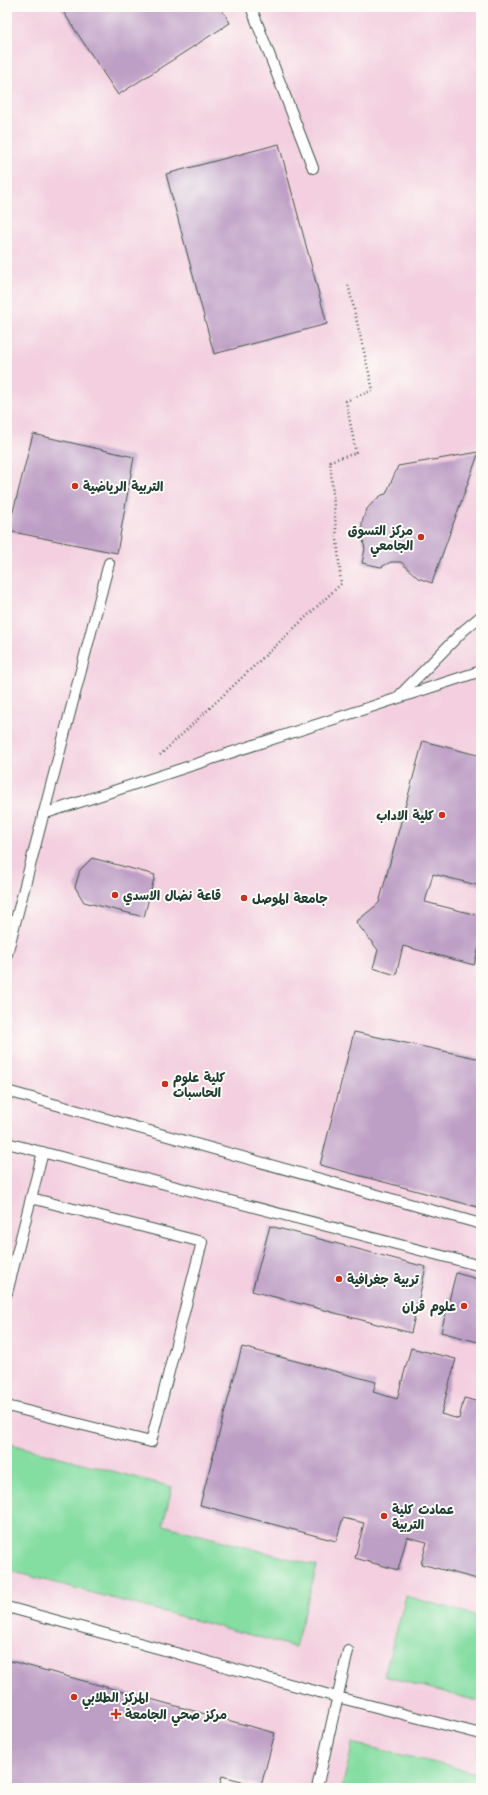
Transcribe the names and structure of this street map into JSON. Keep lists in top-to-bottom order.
{
  "places": {
    "other": [
      "التربية الرياضية",
      "مركز التسوق الجامعي",
      "كلية الاداب",
      "قاعة نضال الاسدي",
      "جامعة الموصل",
      "كلية علوم الحاسبات",
      "تربية جغرافية",
      "علوم قران",
      "عمادت كلية التربية",
      "المركز الطلابي"
    ],
    "health": ["مركز صحي الجامعة"]
  }
}
